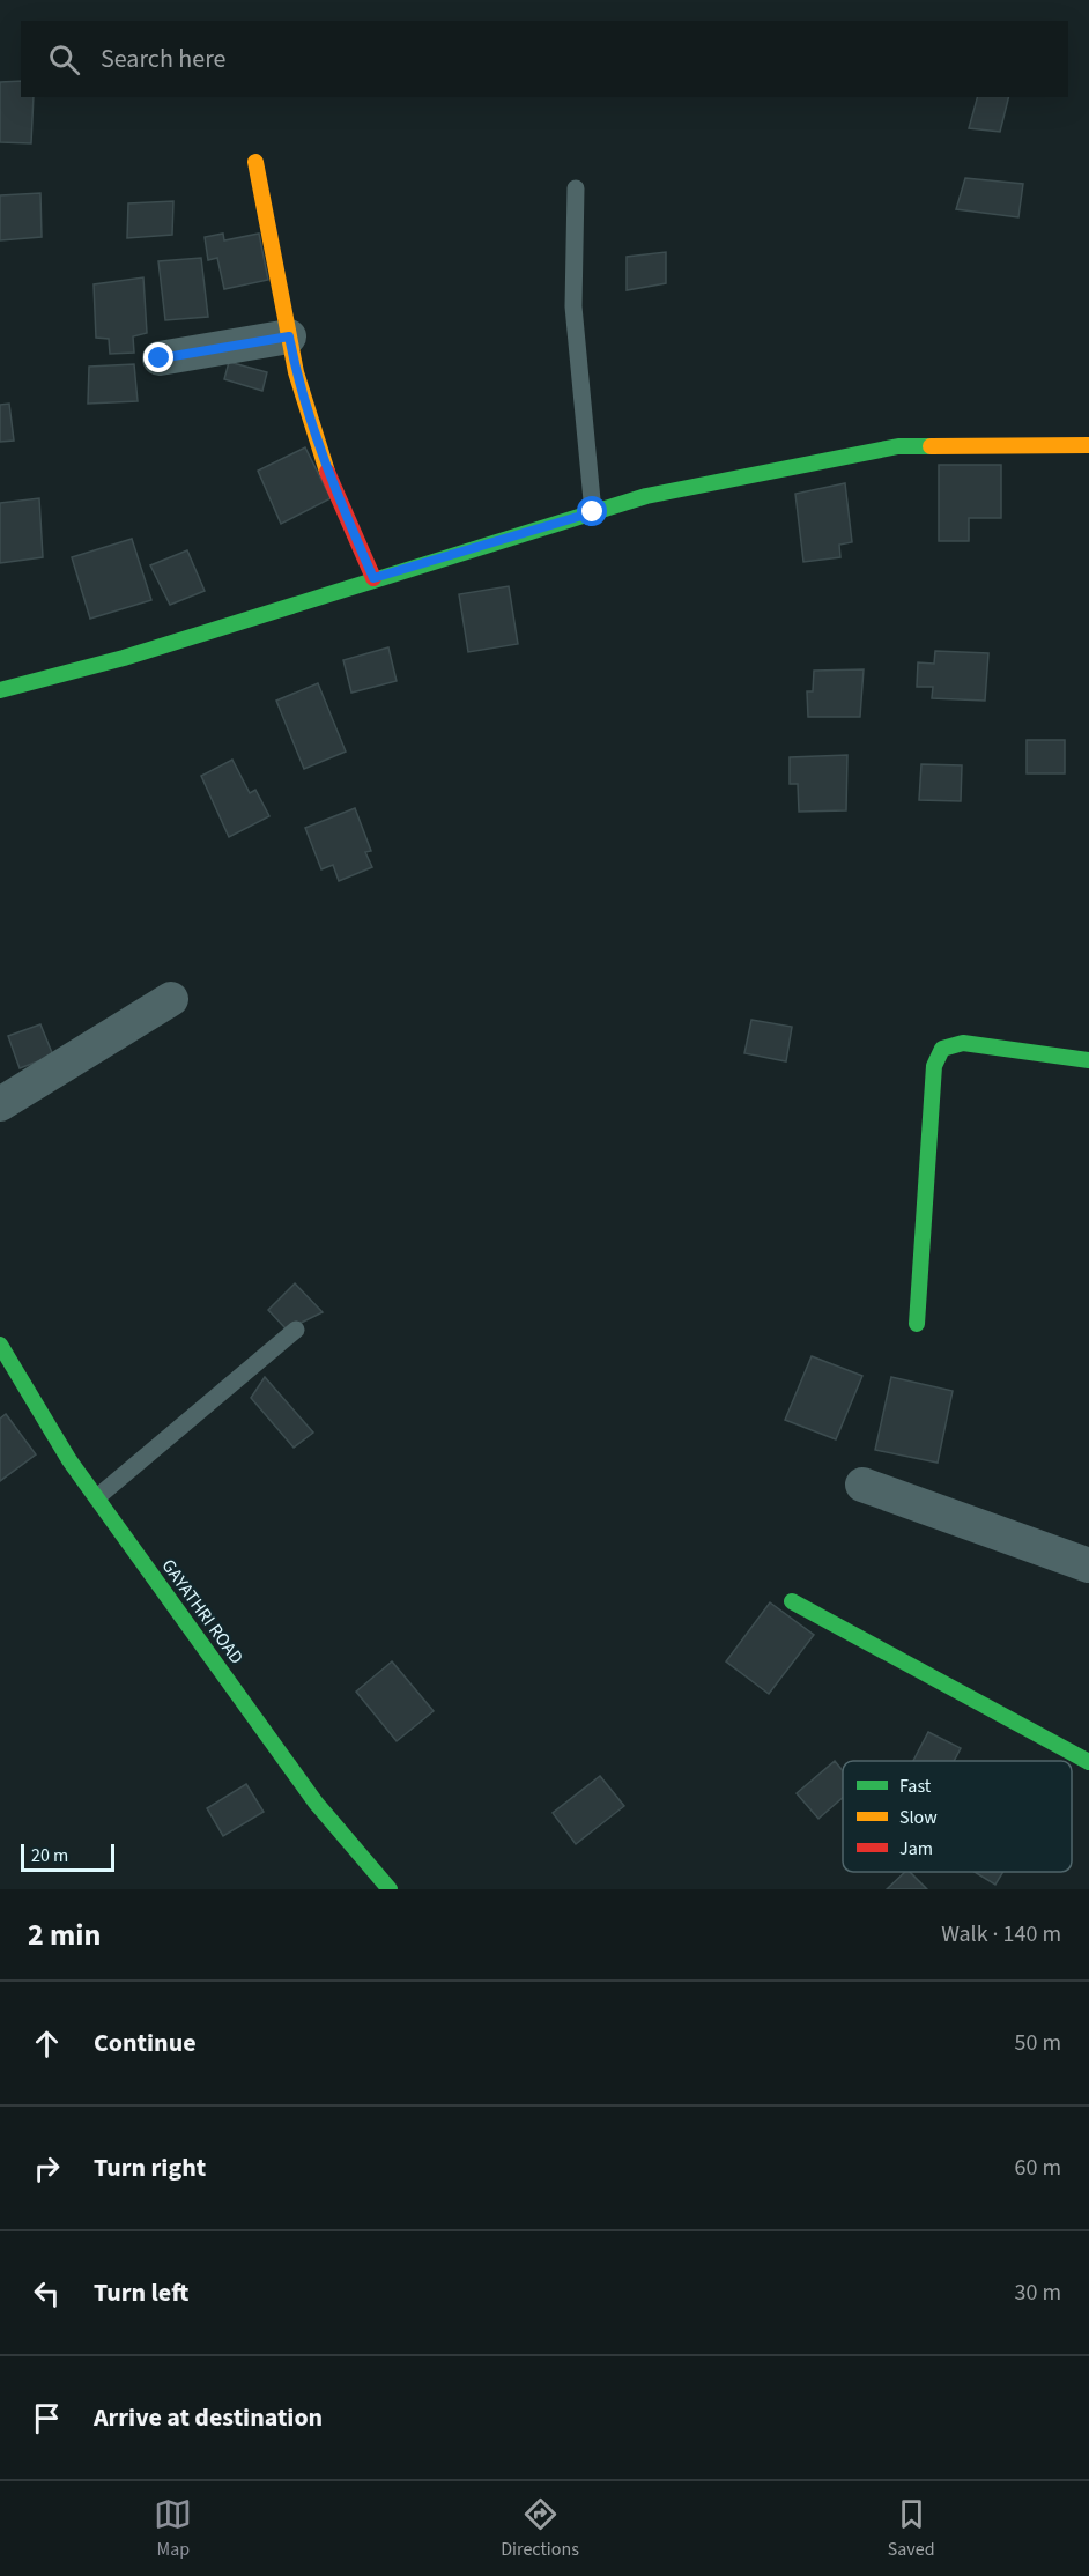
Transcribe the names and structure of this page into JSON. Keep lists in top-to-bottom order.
{
  "streets": {
    "street": ["GAYATHRI ROAD"]
  },
  "legend": ["Fast", "Slow", "Jam"],
  "scale_bar": "20 m",
  "page": {
    "search": "Search here",
    "scale": "20 m",
    "heading": ["2 min", "Walk · 140 m"],
    "list": [
      ["Continue", "50 m"],
      ["Turn right", "60 m"],
      ["Turn left", "30 m"],
      "Arrive at destination"
    ],
    "nav": ["Map", "Directions", "Saved"]
  }
}
